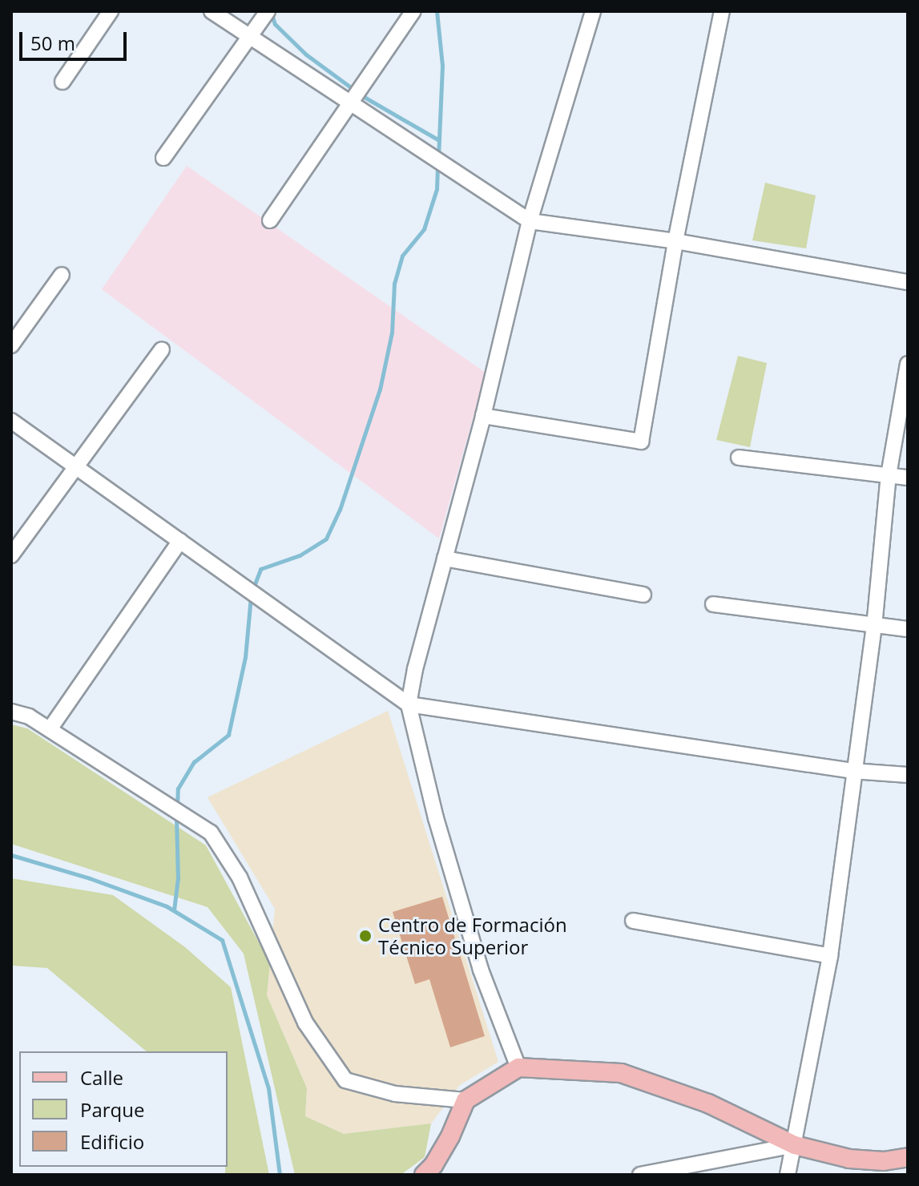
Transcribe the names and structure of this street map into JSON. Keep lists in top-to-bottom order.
{
  "places": ["Centro de Formación Técnico Superior"],
  "legend": ["Calle", "Parque", "Edificio"],
  "scale_bar": "50 m"
}
